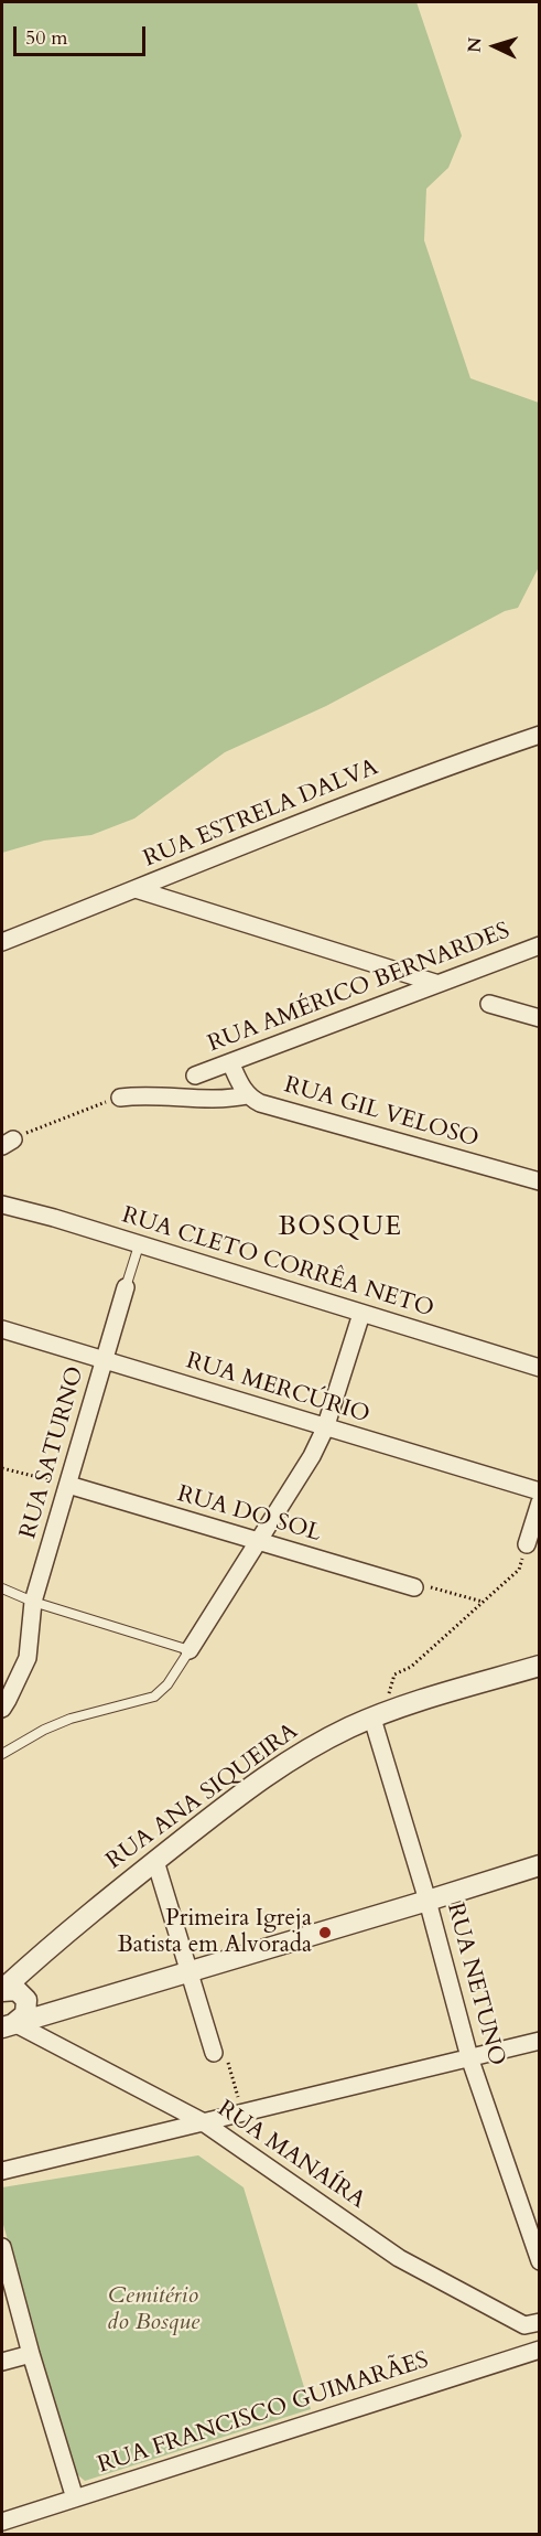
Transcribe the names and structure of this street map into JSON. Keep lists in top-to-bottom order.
{
  "streets": {
    "street": [
      "RUA ESTRELA DALVA",
      "RUA AMÉRICO BERNARDES",
      "RUA GIL VELOSO",
      "RUA CLETO CORRÊA NETO",
      "RUA MERCÚRIO",
      "RUA SATURNO",
      "RUA DO SOL",
      "RUA ANA SIQUEIRA",
      "RUA NETUNO",
      "RUA MANAÍRA",
      "RUA FRANCISCO GUIMARÃES"
    ]
  },
  "crossings": [
    ["RUA AMÉRICO BERNARDES", "RUA GIL VELOSO"],
    ["RUA CLETO CORRÊA NETO", "RUA SATURNO"],
    ["RUA MERCÚRIO", "RUA SATURNO"],
    ["RUA SATURNO", "RUA DO SOL"],
    ["RUA ANA SIQUEIRA", "RUA NETUNO"]
  ],
  "districts": ["BOSQUE"],
  "parks": ["Cemitério do Bosque"],
  "places": ["Primeira Igreja Batista em Alvorada"],
  "scale_bar": "50 m",
  "north": "left"
}
